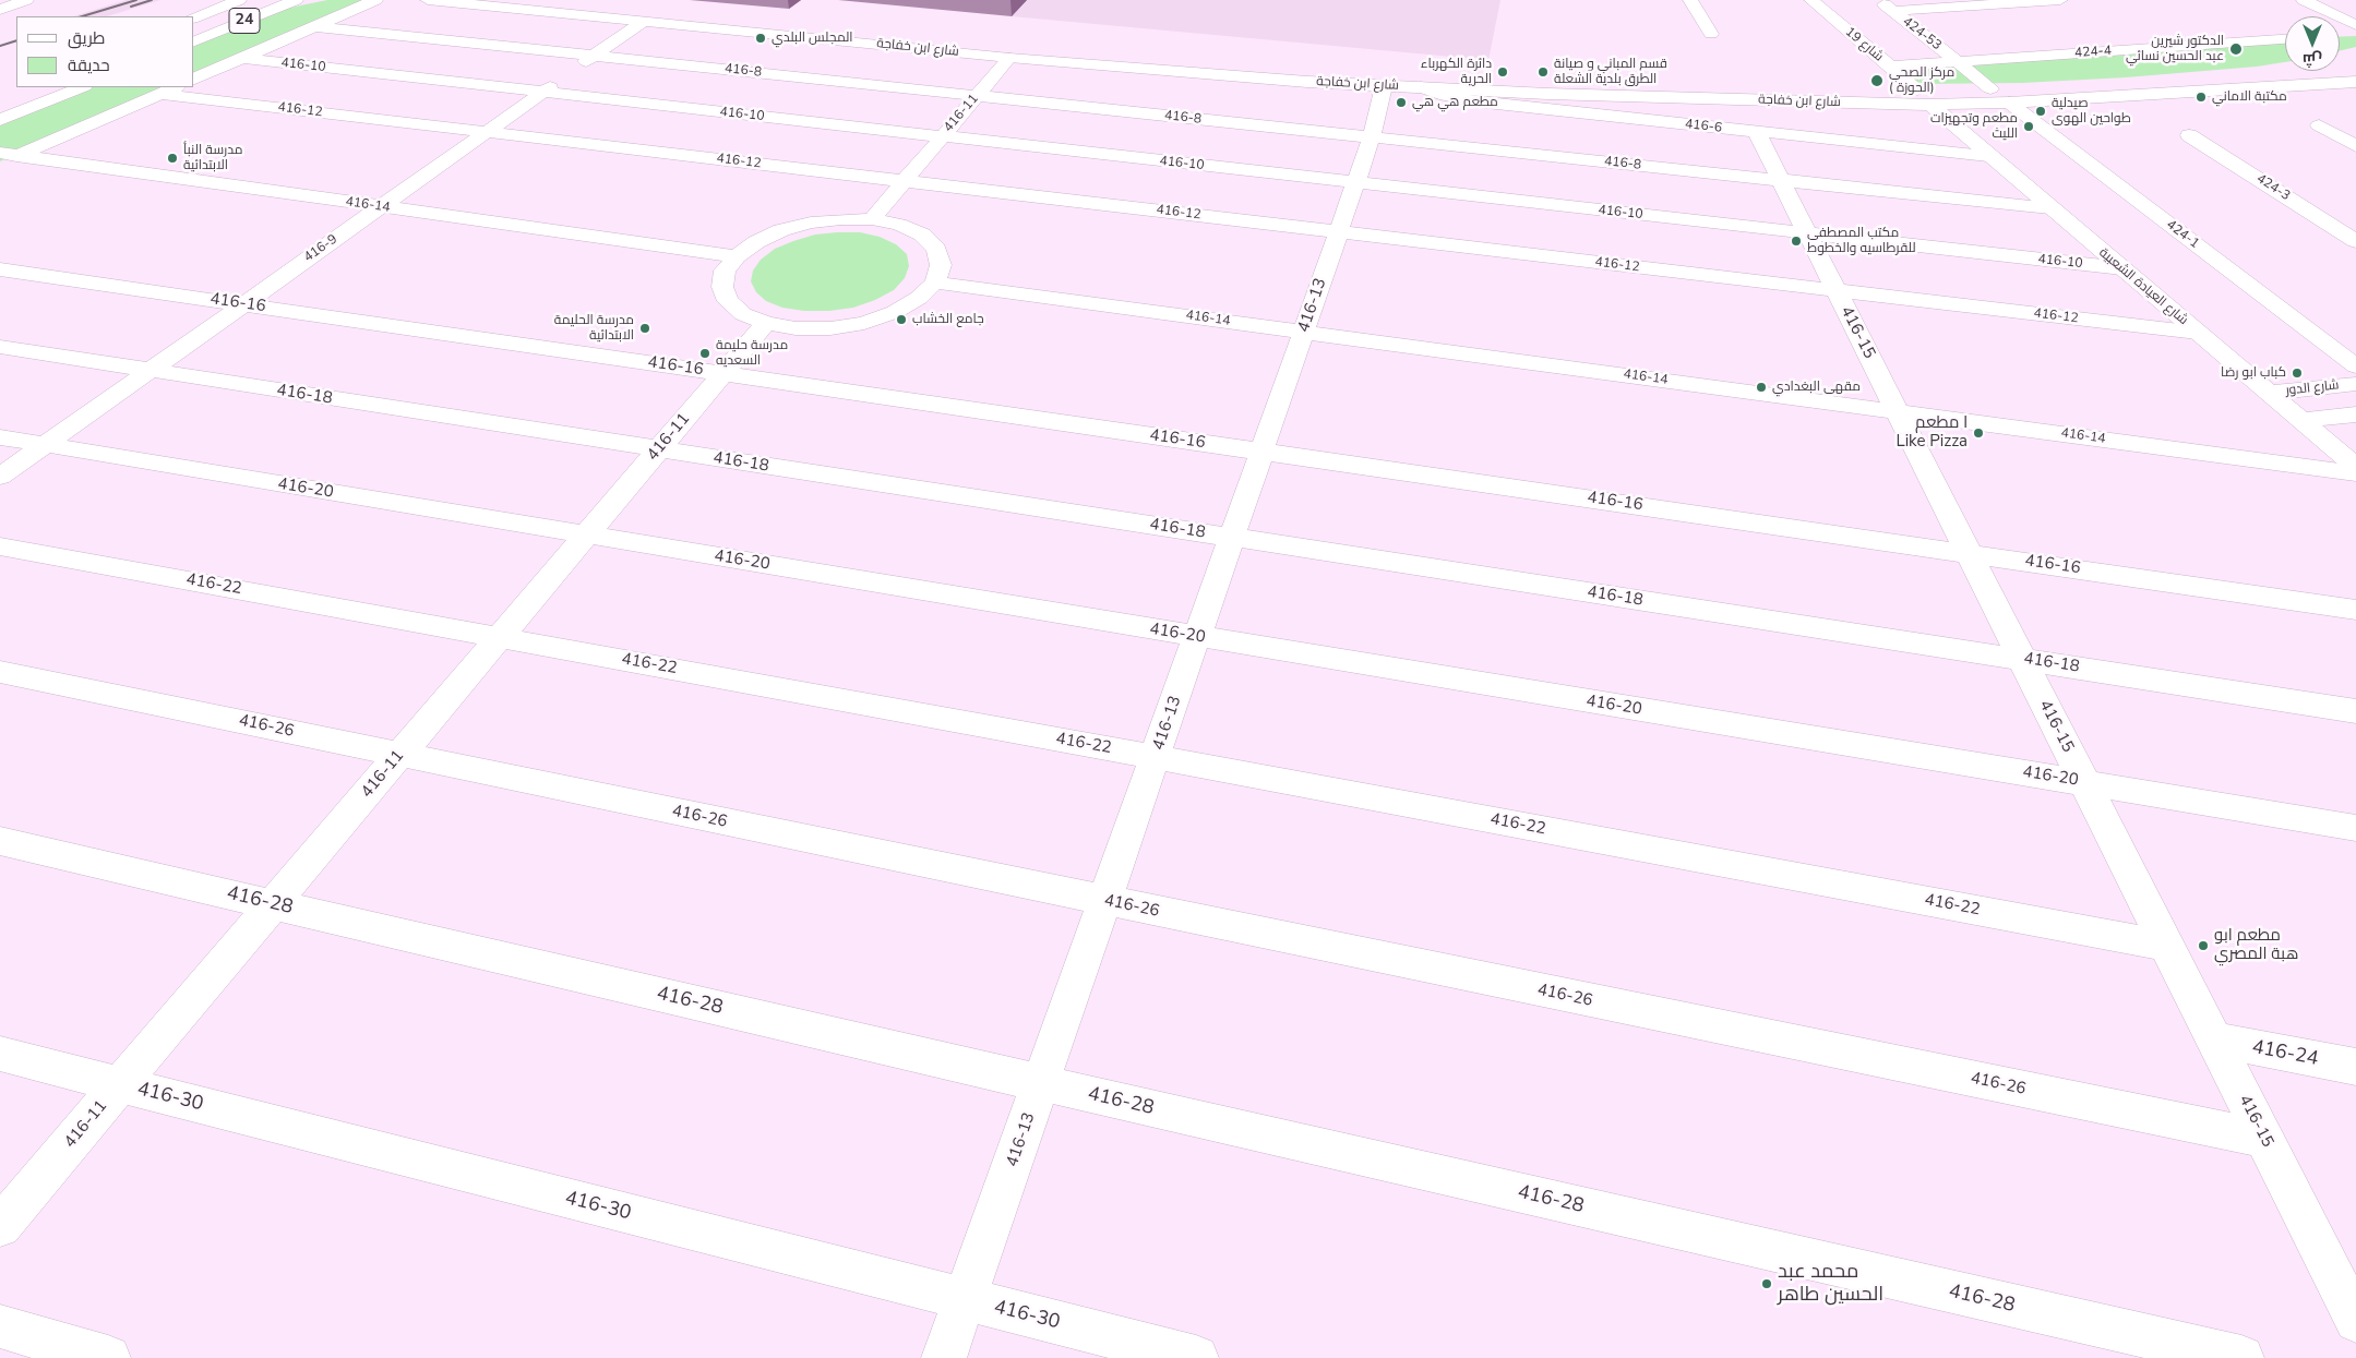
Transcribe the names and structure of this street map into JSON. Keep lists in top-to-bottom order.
{
  "streets": {
    "street": [
      "24",
      "424-53",
      "شارع 19",
      "شارع ابن خفاجة",
      "424-4",
      "416-10",
      "416-8",
      "416-12",
      "416-11",
      "416-6",
      "424-3",
      "416-14",
      "424-1",
      "416-9",
      "شارع العيادة الشعبية",
      "416-16",
      "416-13",
      "416-15",
      "شارع الدور",
      "416-18",
      "416-20",
      "416-22",
      "416-26",
      "416-28",
      "416-24",
      "416-30"
    ]
  },
  "crossings": [
    ["424-53", "شارع ابن خفاجة"],
    ["424-53", "424-4"],
    ["شارع 19", "شارع ابن خفاجة"],
    ["شارع 19", "424-4"],
    ["شارع 19", "شارع العيادة الشعبية"],
    ["شارع ابن خفاجة", "416-11"],
    ["شارع ابن خفاجة", "416-6"],
    ["شارع ابن خفاجة", "424-1"],
    ["شارع ابن خفاجة", "416-9"],
    ["شارع ابن خفاجة", "شارع العيادة الشعبية"],
    ["شارع ابن خفاجة", "416-13"],
    ["416-10", "416-11"],
    ["416-10", "416-9"],
    ["416-10", "شارع العيادة الشعبية"],
    ["416-10", "416-13"],
    ["416-10", "416-15"],
    ["416-8", "416-11"],
    ["416-8", "416-9"],
    ["416-8", "شارع العيادة الشعبية"],
    ["416-8", "416-13"],
    ["416-8", "416-15"],
    ["416-12", "416-11"],
    ["416-12", "416-9"],
    ["416-12", "شارع العيادة الشعبية"],
    ["416-12", "416-13"],
    ["416-12", "416-15"],
    ["416-11", "416-16"],
    ["416-11", "416-18"],
    ["416-11", "416-20"],
    ["416-11", "416-22"],
    ["416-11", "416-26"],
    ["416-11", "416-28"],
    ["416-11", "416-30"],
    ["416-6", "شارع العيادة الشعبية"],
    ["416-6", "416-15"],
    ["416-14", "416-9"],
    ["416-14", "416-13"],
    ["416-14", "416-15"],
    ["416-9", "416-16"],
    ["416-9", "416-18"],
    ["416-9", "416-20"],
    ["شارع العيادة الشعبية", "شارع الدور"],
    ["416-16", "416-13"],
    ["416-16", "416-15"],
    ["416-13", "416-18"],
    ["416-13", "416-20"],
    ["416-13", "416-22"],
    ["416-13", "416-26"],
    ["416-13", "416-28"],
    ["416-13", "416-30"],
    ["416-15", "416-18"],
    ["416-15", "416-20"],
    ["416-15", "416-22"],
    ["416-15", "416-26"],
    ["416-15", "416-24"]
  ],
  "places": [
    "المجلس البلدي",
    "الدكتور شيرين عبد الحسين نسائي",
    "دائرة الكهرباء الحرية",
    "قسم المباني و صيانة الطرق بلدية الشعلة",
    "مركز الصحي ( الحوزة)",
    "مكتبة الاماني",
    "مطعم هي هي",
    "صيدلية طواحين الهوى",
    "مطعم وتجهيزات الليث",
    "مدرسة النبأ الابتدائية",
    "مكتب المصطفى للقرطاسيه والخطوط",
    "جامع الخشاب",
    "مدرسة الحليمة الابتدائية",
    "مدرسة حليمة السعديه",
    "كباب ابو رضا",
    "مقهى البغدادي",
    "مطعم I Like Pizza",
    "مطعم ابو هبة المصري",
    "محمد عبد الحسين طاهر"
  ],
  "legend": ["طريق", "حديقة"],
  "north": "bottom"
}
